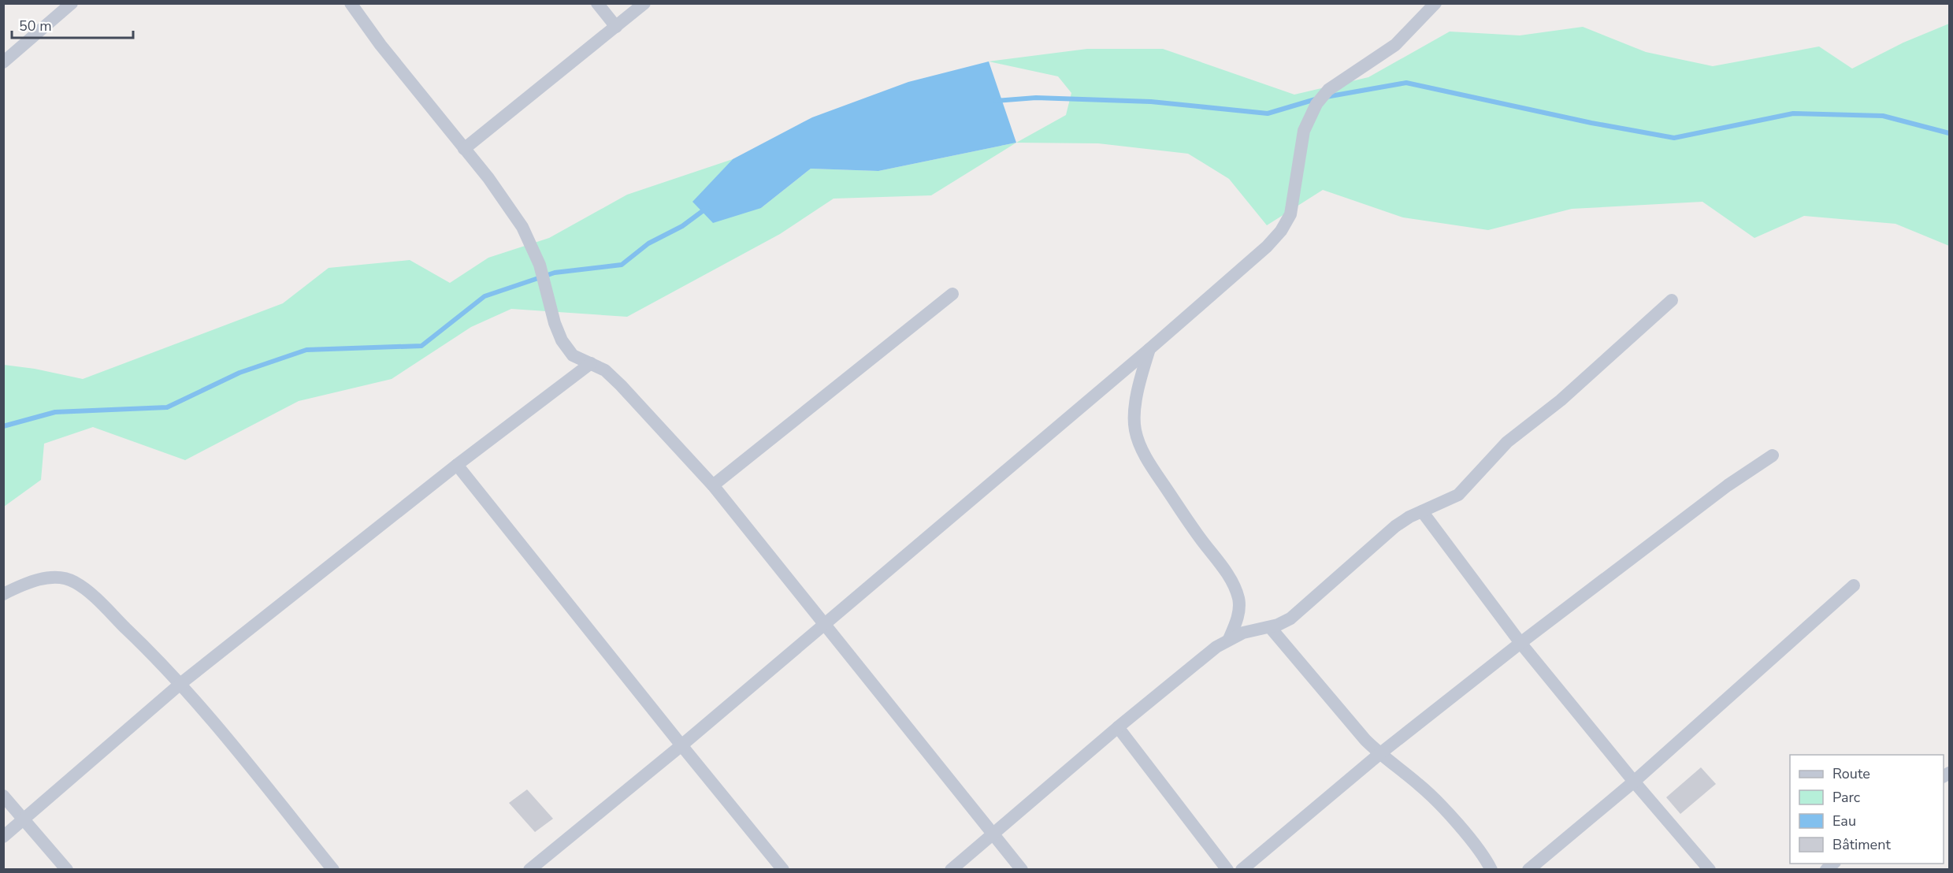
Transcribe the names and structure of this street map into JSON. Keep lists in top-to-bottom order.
{
  "legend": [
    "Route",
    "Parc",
    "Eau",
    "Bâtiment"
  ],
  "scale_bar": "50 m"
}
